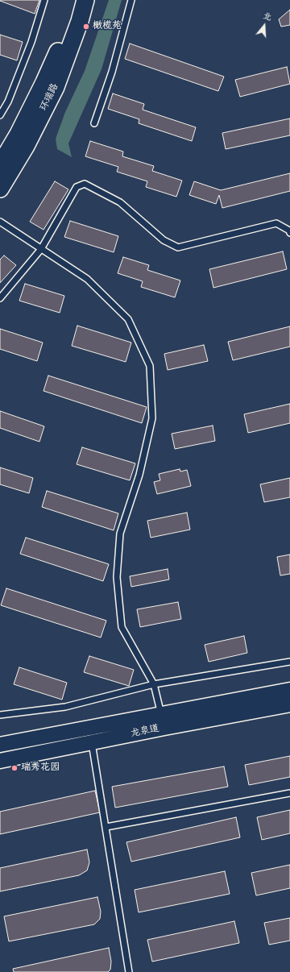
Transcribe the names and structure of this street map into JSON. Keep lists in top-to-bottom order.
{
  "streets": {
    "main road": ["环瑞路"],
    "street": ["龙泉道"]
  },
  "places": ["橄榄苑", "瑞秀花园"],
  "north": "top"
}
